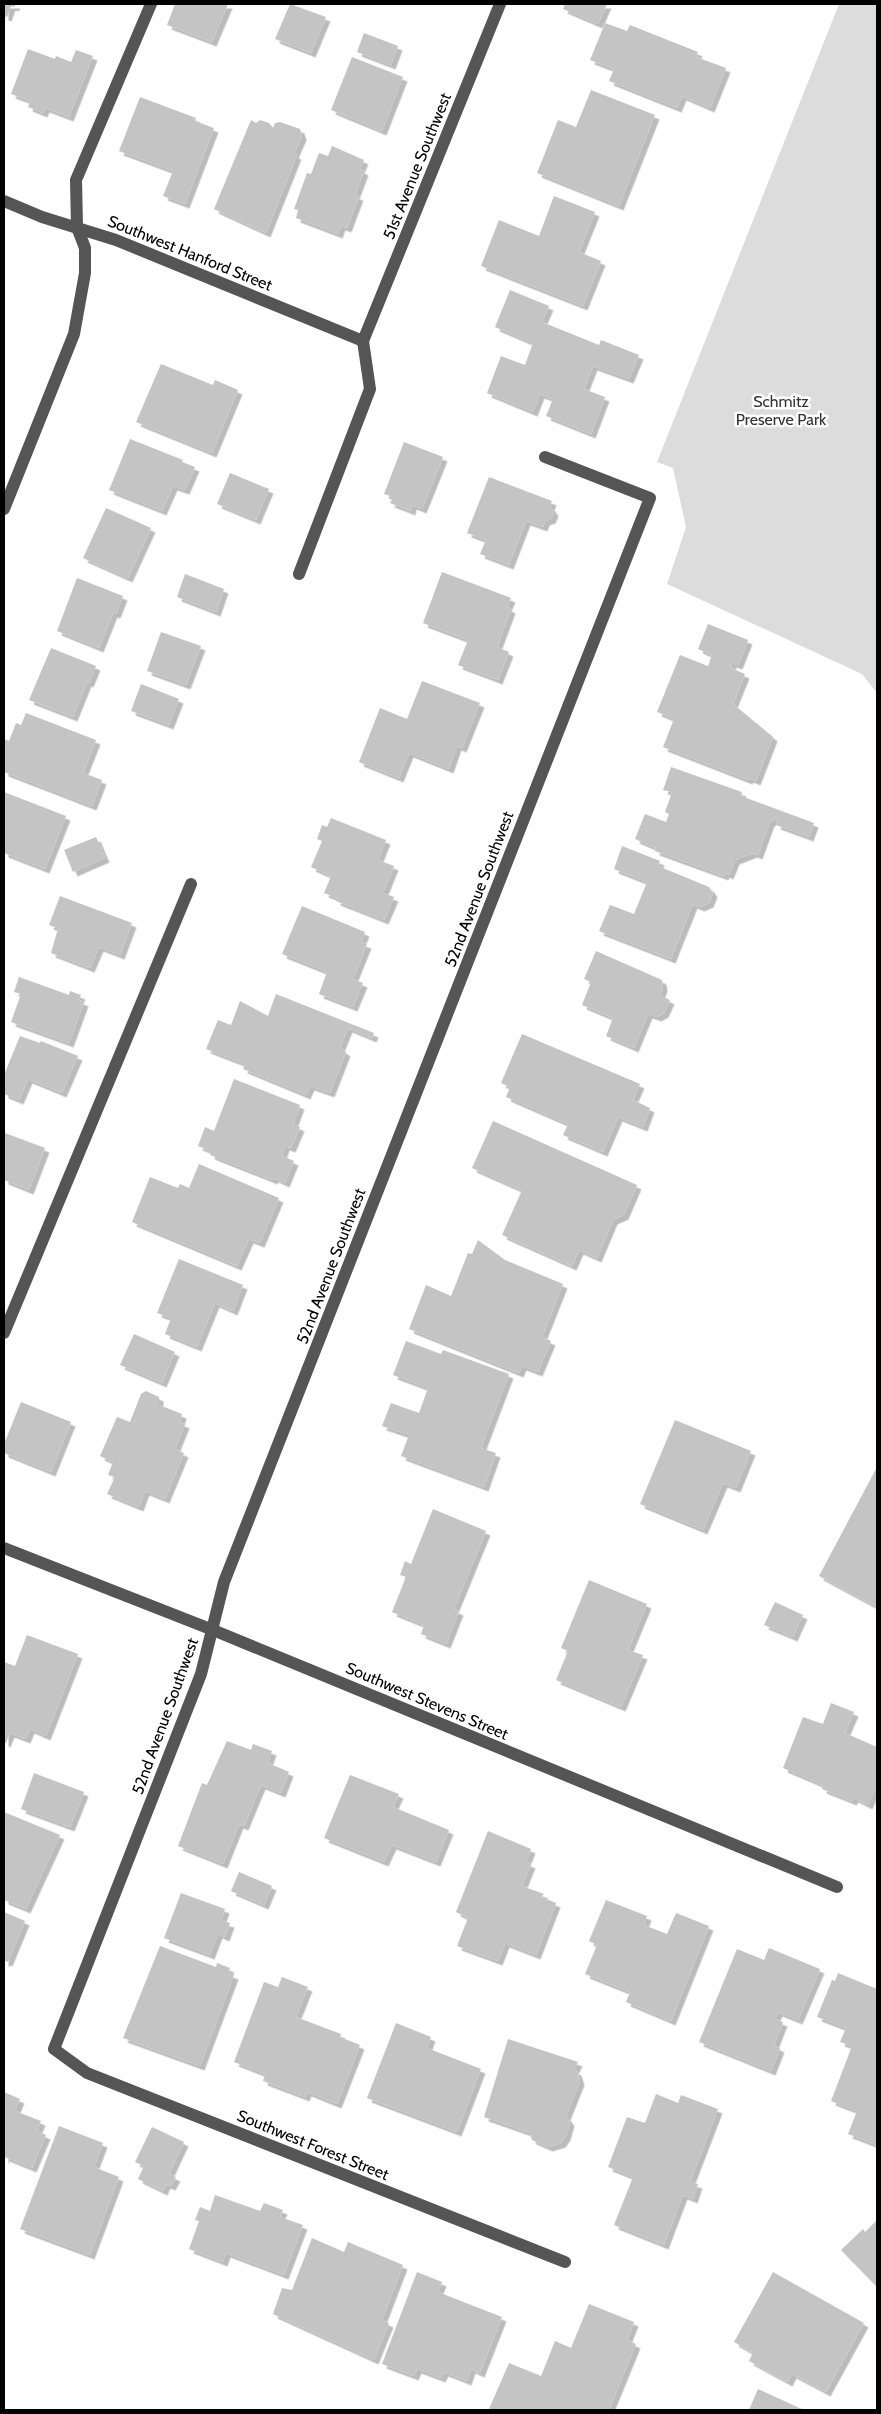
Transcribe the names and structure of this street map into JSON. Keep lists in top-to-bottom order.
{
  "streets": {
    "street": [
      "51st Avenue Southwest",
      "Southwest Hanford Street",
      "52nd Avenue Southwest",
      "Southwest Stevens Street",
      "Southwest Forest Street"
    ]
  },
  "crossings": [
    ["51st Avenue Southwest", "Southwest Hanford Street"],
    ["52nd Avenue Southwest", "Southwest Stevens Street"],
    ["52nd Avenue Southwest", "Southwest Forest Street"]
  ],
  "parks": ["Schmitz Preserve Park"]
}
